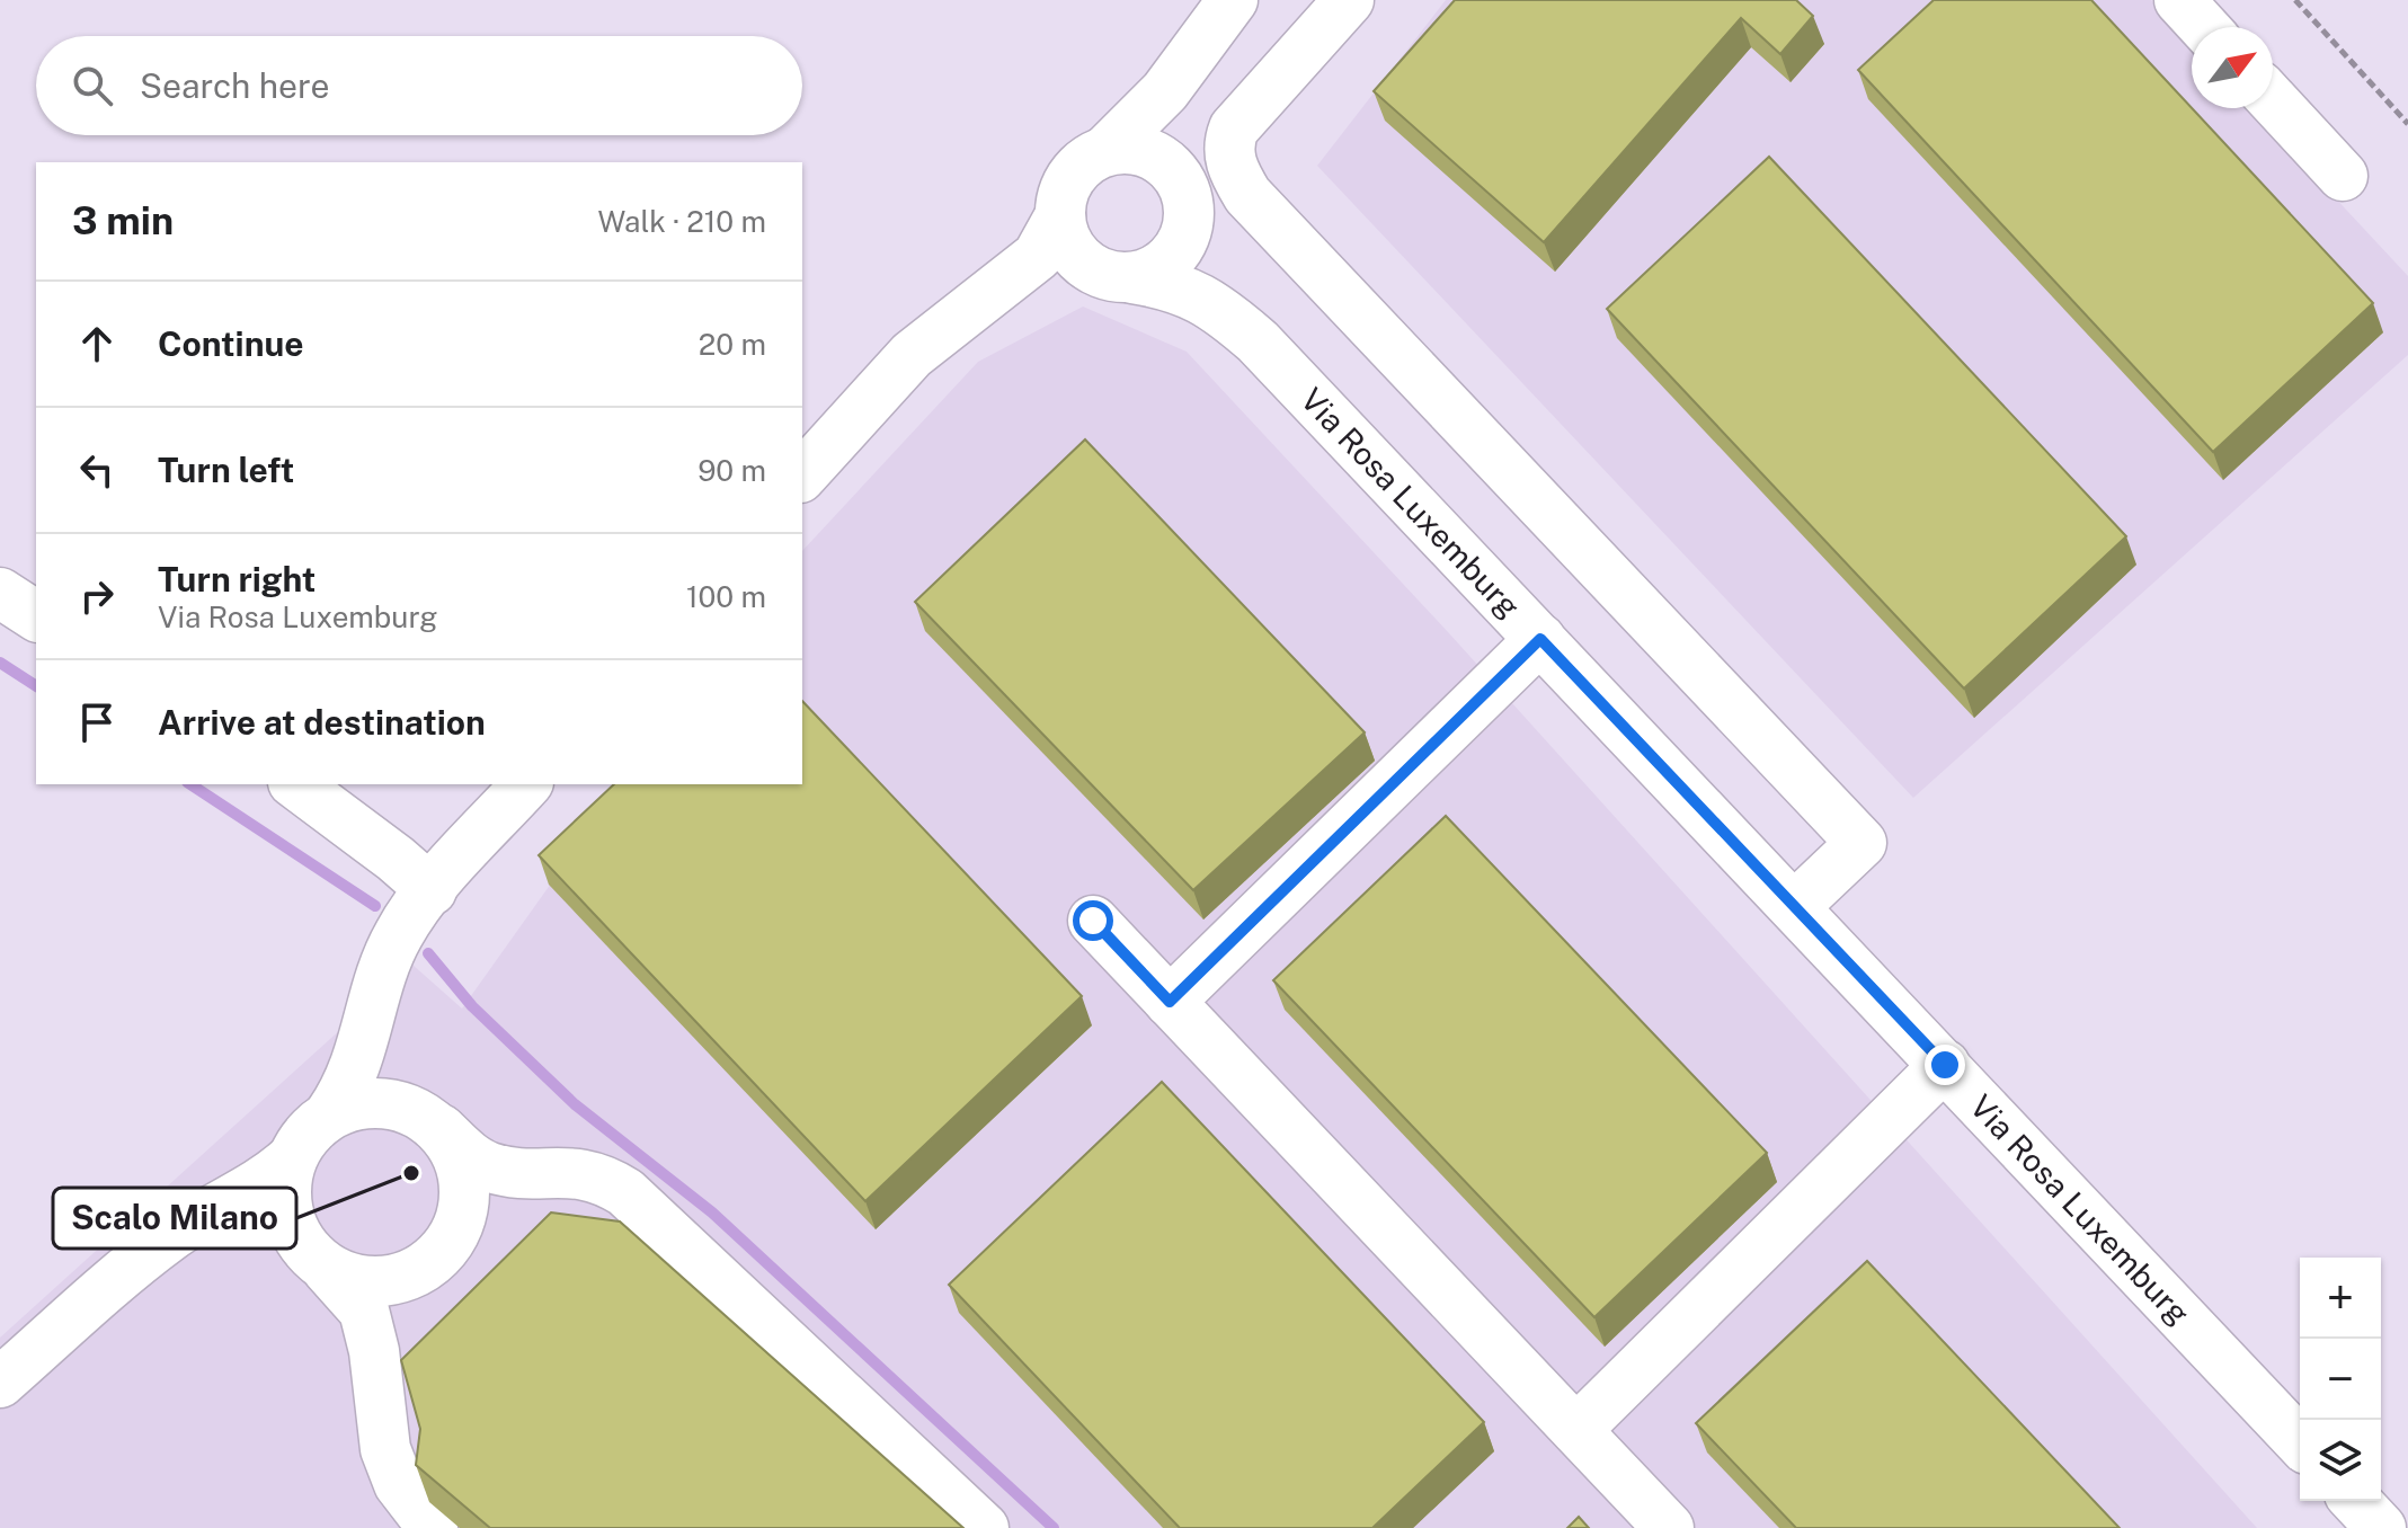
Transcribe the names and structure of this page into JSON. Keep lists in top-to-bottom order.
{
  "streets": {
    "street": ["Via Rosa Luxemburg"]
  },
  "places": ["Scalo Milano"],
  "north": "top right",
  "page": {
    "search": "Search here",
    "heading": ["3 min", "Walk · 210 m"],
    "list": [
      ["Continue", "20 m"],
      ["Turn left", "90 m"],
      ["Turn right", "Via Rosa Luxemburg", "100 m"],
      "Arrive at destination"
    ],
    "map_buttons": ["+", "−"]
  }
}
